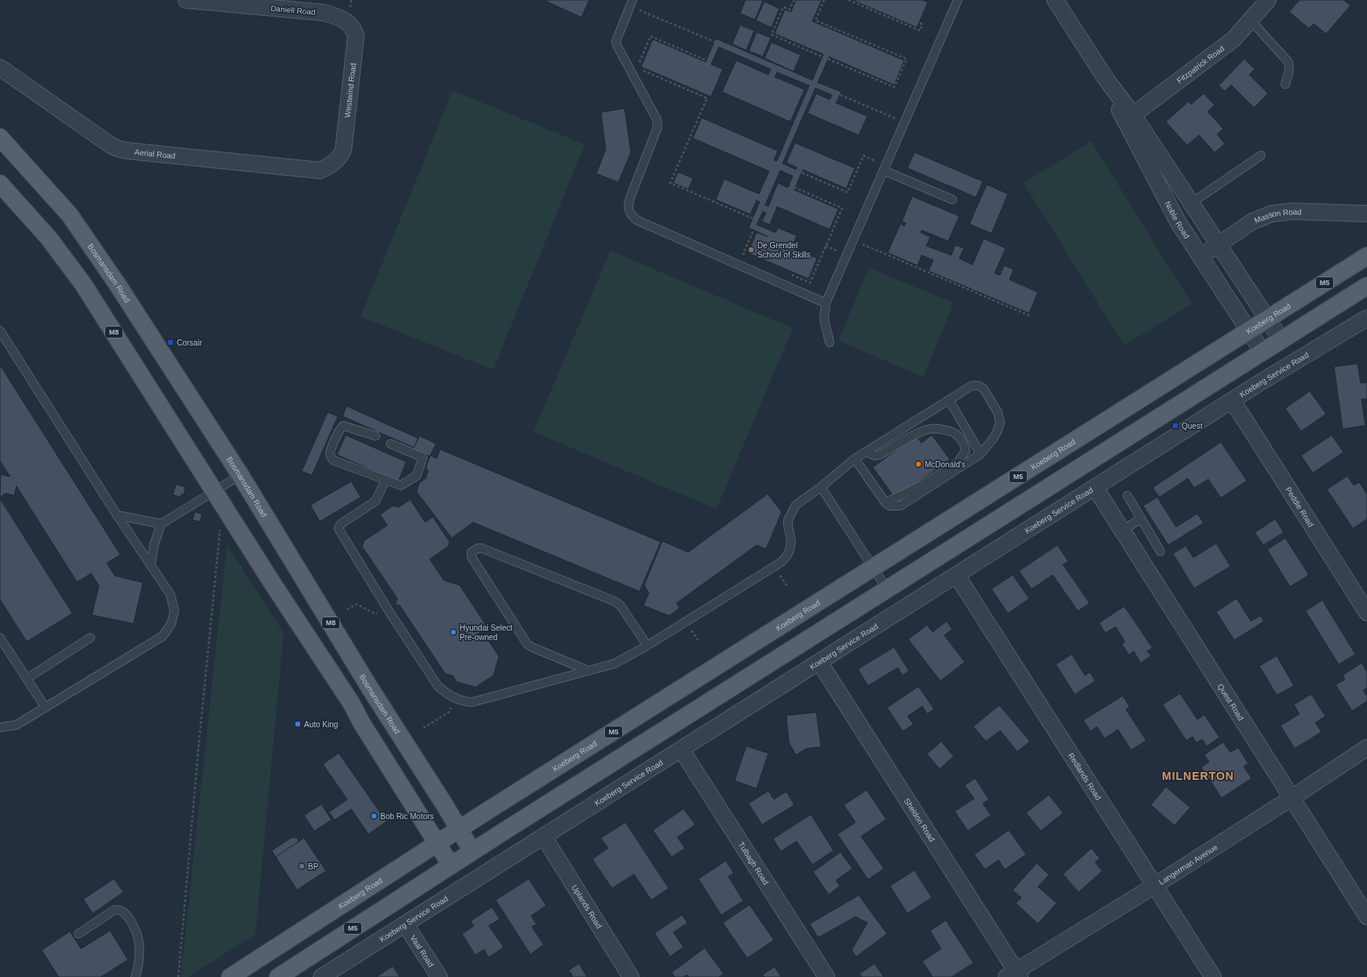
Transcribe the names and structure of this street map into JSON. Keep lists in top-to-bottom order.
{
  "streets": {
    "main road": [
      "Bosmansdam Road",
      "M5",
      "Koeberg Road",
      "M8"
    ],
    "street": [
      "Daniell Road",
      "Fitzpatrick Road",
      "Westwind Road",
      "Aerial Road",
      "Masson Road",
      "Noble Road",
      "Koeberg Service Road",
      "Peddie Road",
      "Quest Road",
      "Redlands Road",
      "Sheldon Road",
      "Tulbagh Road",
      "Langerman Avenue",
      "Uplands Road",
      "Vaal Road"
    ]
  },
  "crossings": [
    ["Daniell Road", "Westwind Road"],
    ["Fitzpatrick Road", "Noble Road"],
    ["Westwind Road", "Aerial Road"],
    ["Masson Road", "Noble Road"],
    ["Noble Road", "M5"],
    ["Noble Road", "Koeberg Road"],
    ["Bosmansdam Road", "M5"],
    ["Bosmansdam Road", "Koeberg Road"],
    ["M5", "M8"],
    ["Koeberg Road", "M8"],
    ["Koeberg Service Road", "Peddie Road"],
    ["Koeberg Service Road", "Quest Road"],
    ["Koeberg Service Road", "Redlands Road"],
    ["Koeberg Service Road", "Sheldon Road"],
    ["Koeberg Service Road", "Tulbagh Road"],
    ["Koeberg Service Road", "Uplands Road"],
    ["Koeberg Service Road", "Vaal Road"],
    ["Quest Road", "Langerman Avenue"],
    ["Redlands Road", "Langerman Avenue"],
    ["Sheldon Road", "Langerman Avenue"]
  ],
  "districts": ["MILNERTON"],
  "places": {
    "other": [
      "De Grendel School of Skills",
      "McDonald's",
      "Hyundai Select Pre-owned",
      "Auto King",
      "Bob Ric Motors",
      "BP"
    ],
    "transit": ["Corsair", "Quest"]
  }
}
